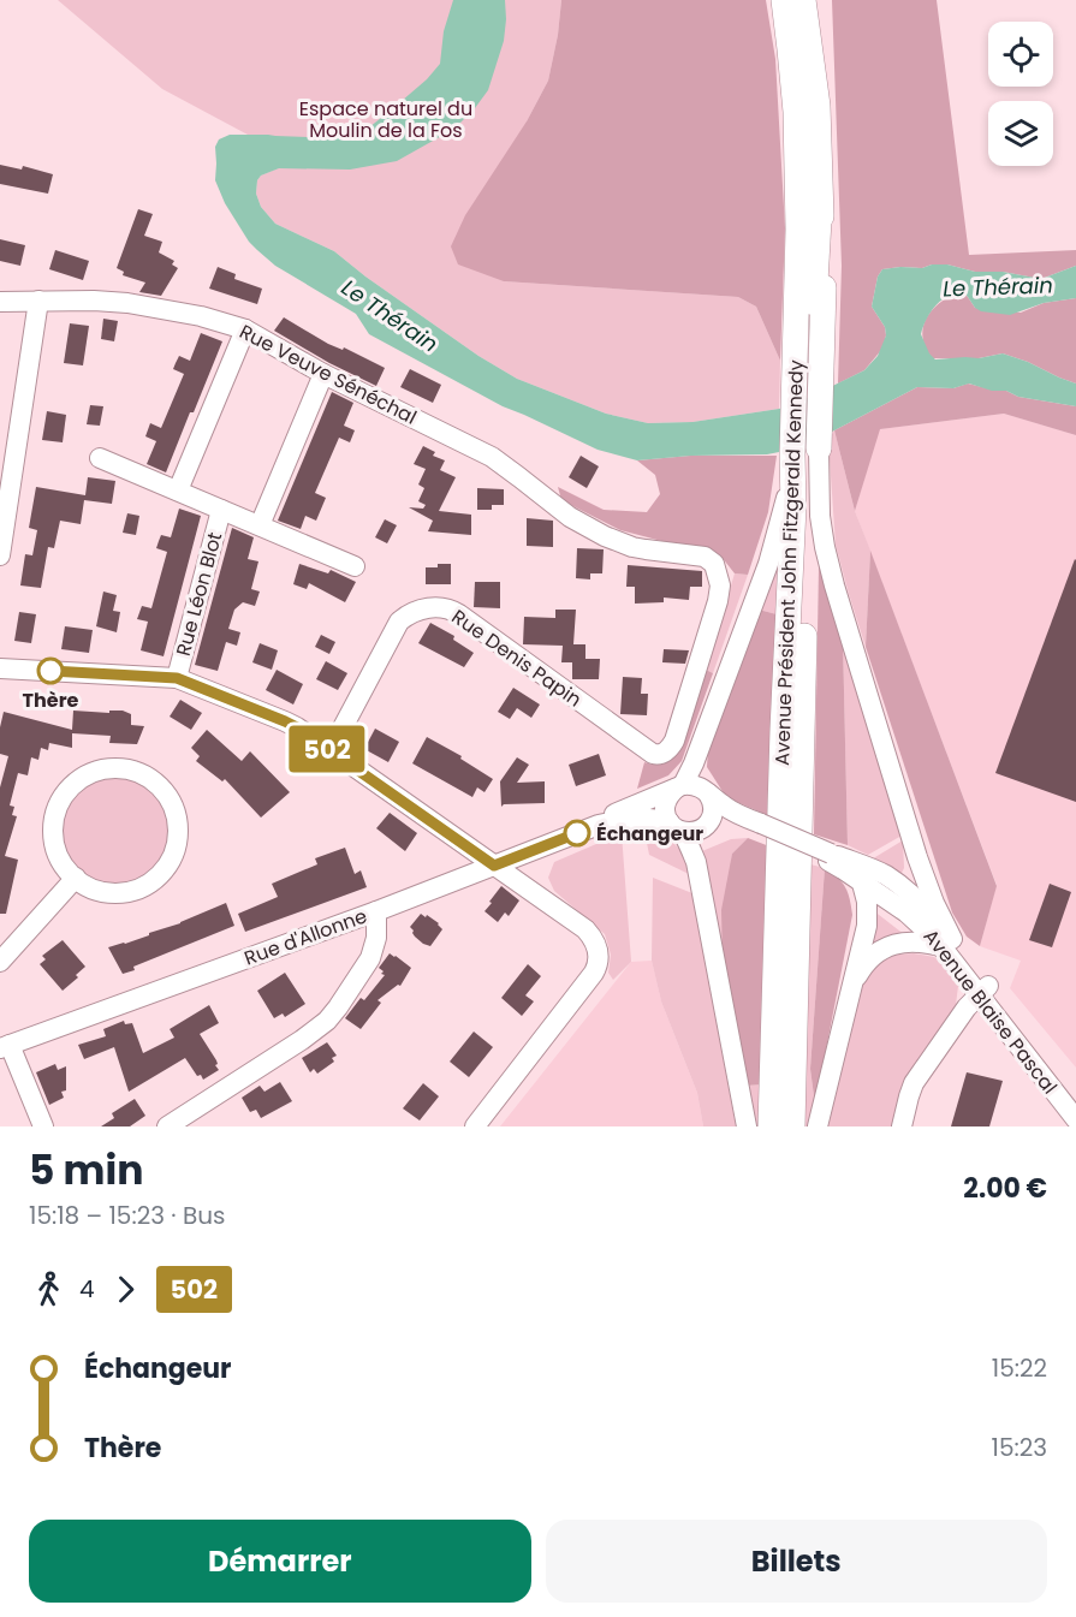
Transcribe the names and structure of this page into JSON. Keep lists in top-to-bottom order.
{
  "streets": {
    "main road": ["Avenue Président John Fitzgerald Kennedy"],
    "street": [
      "Rue Veuve Sénéchal",
      "Rue Léon Blot",
      "Rue Denis Papin",
      "Rue d'Allonne",
      "Avenue Blaise Pascal"
    ]
  },
  "crossings": [
    ["Rue Veuve Sénéchal", "Rue Denis Papin"],
    ["Rue d'Allonne", "Avenue Blaise Pascal"]
  ],
  "water": ["Le Thérain"],
  "parks": ["Espace naturel du Moulin de la Fos"],
  "places": ["Thère", "Échangeur"],
  "lines": ["bus line 502"],
  "page": {
    "on_map": "502",
    "heading": ["5 min", "15:18 – 15:23 · Bus", "2.00 €"],
    "legs": ["4", "502"],
    "list": [
      {
        "name": "Échangeur",
        "value": "15:22"
      },
      {
        "name": "Thère",
        "value": "15:23"
      }
    ],
    "buttons": ["Démarrer", "Billets"]
  }
}
